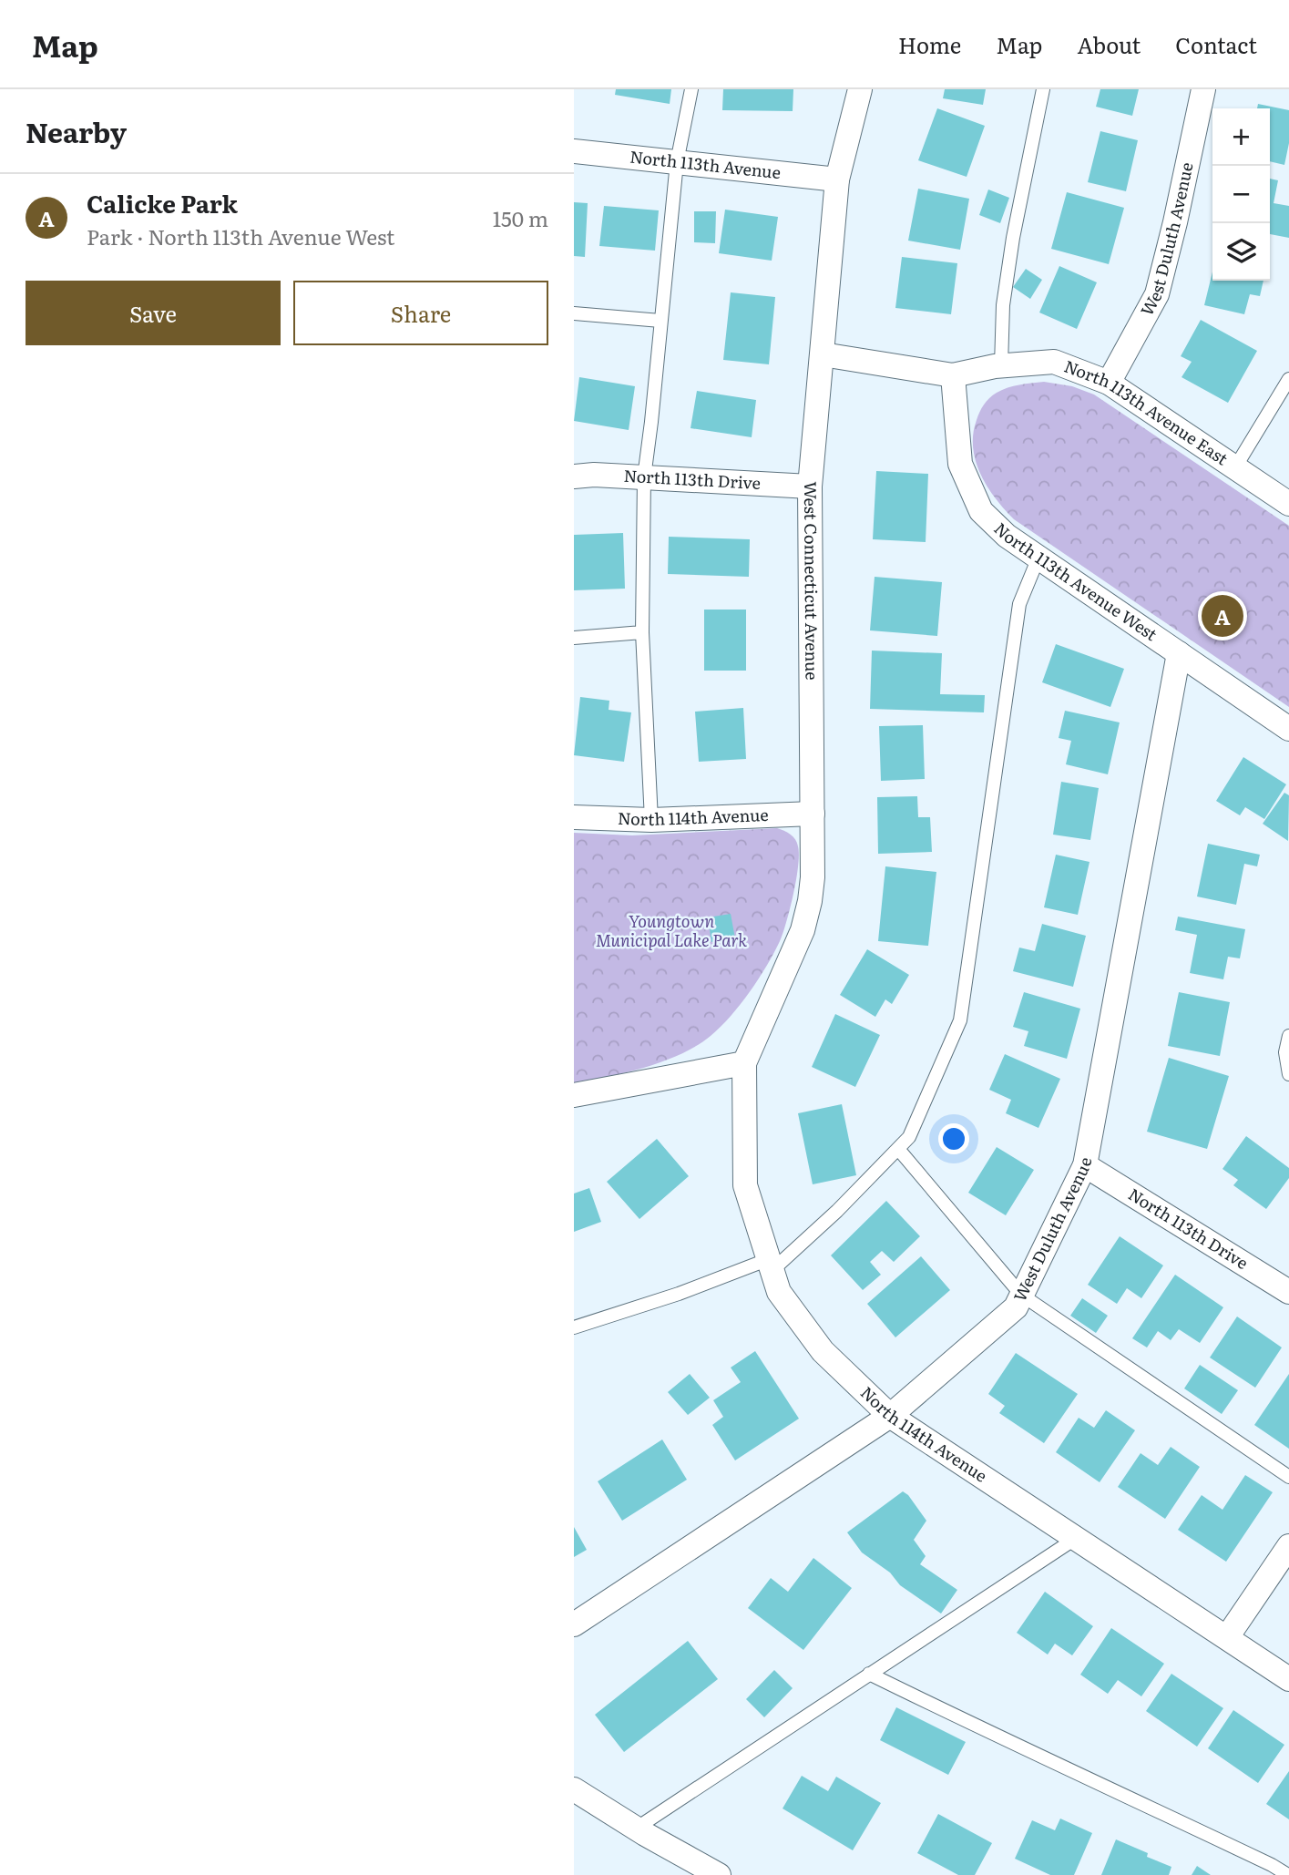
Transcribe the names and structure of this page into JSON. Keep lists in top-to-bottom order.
{
  "streets": {
    "street": [
      "North 113th Avenue",
      "West Duluth Avenue",
      "North 113th Avenue East",
      "North 113th Drive",
      "West Connecticut Avenue",
      "North 113th Avenue West",
      "North 114th Avenue"
    ]
  },
  "crossings": [
    ["North 113th Avenue", "West Connecticut Avenue"],
    ["West Duluth Avenue", "North 113th Avenue East"],
    ["West Duluth Avenue", "North 113th Drive"],
    ["West Duluth Avenue", "North 113th Avenue West"],
    ["West Duluth Avenue", "North 114th Avenue"],
    ["North 113th Avenue East", "North 113th Avenue West"],
    ["North 113th Drive", "West Connecticut Avenue"],
    ["West Connecticut Avenue", "North 114th Avenue"]
  ],
  "parks": ["Youngtown Municipal Lake Park"],
  "page": {
    "header": "Map",
    "nav": [
      "Home",
      "Map",
      "About",
      "Contact"
    ],
    "heading": "Nearby",
    "map_buttons": ["+", "−"],
    "list": [
      {
        "mark": "A",
        "name": "Calicke Park",
        "note": "Park · North 113th Avenue West",
        "value": "150 m"
      }
    ],
    "buttons": ["Save", "Share"],
    "pins": "A"
  }
}
